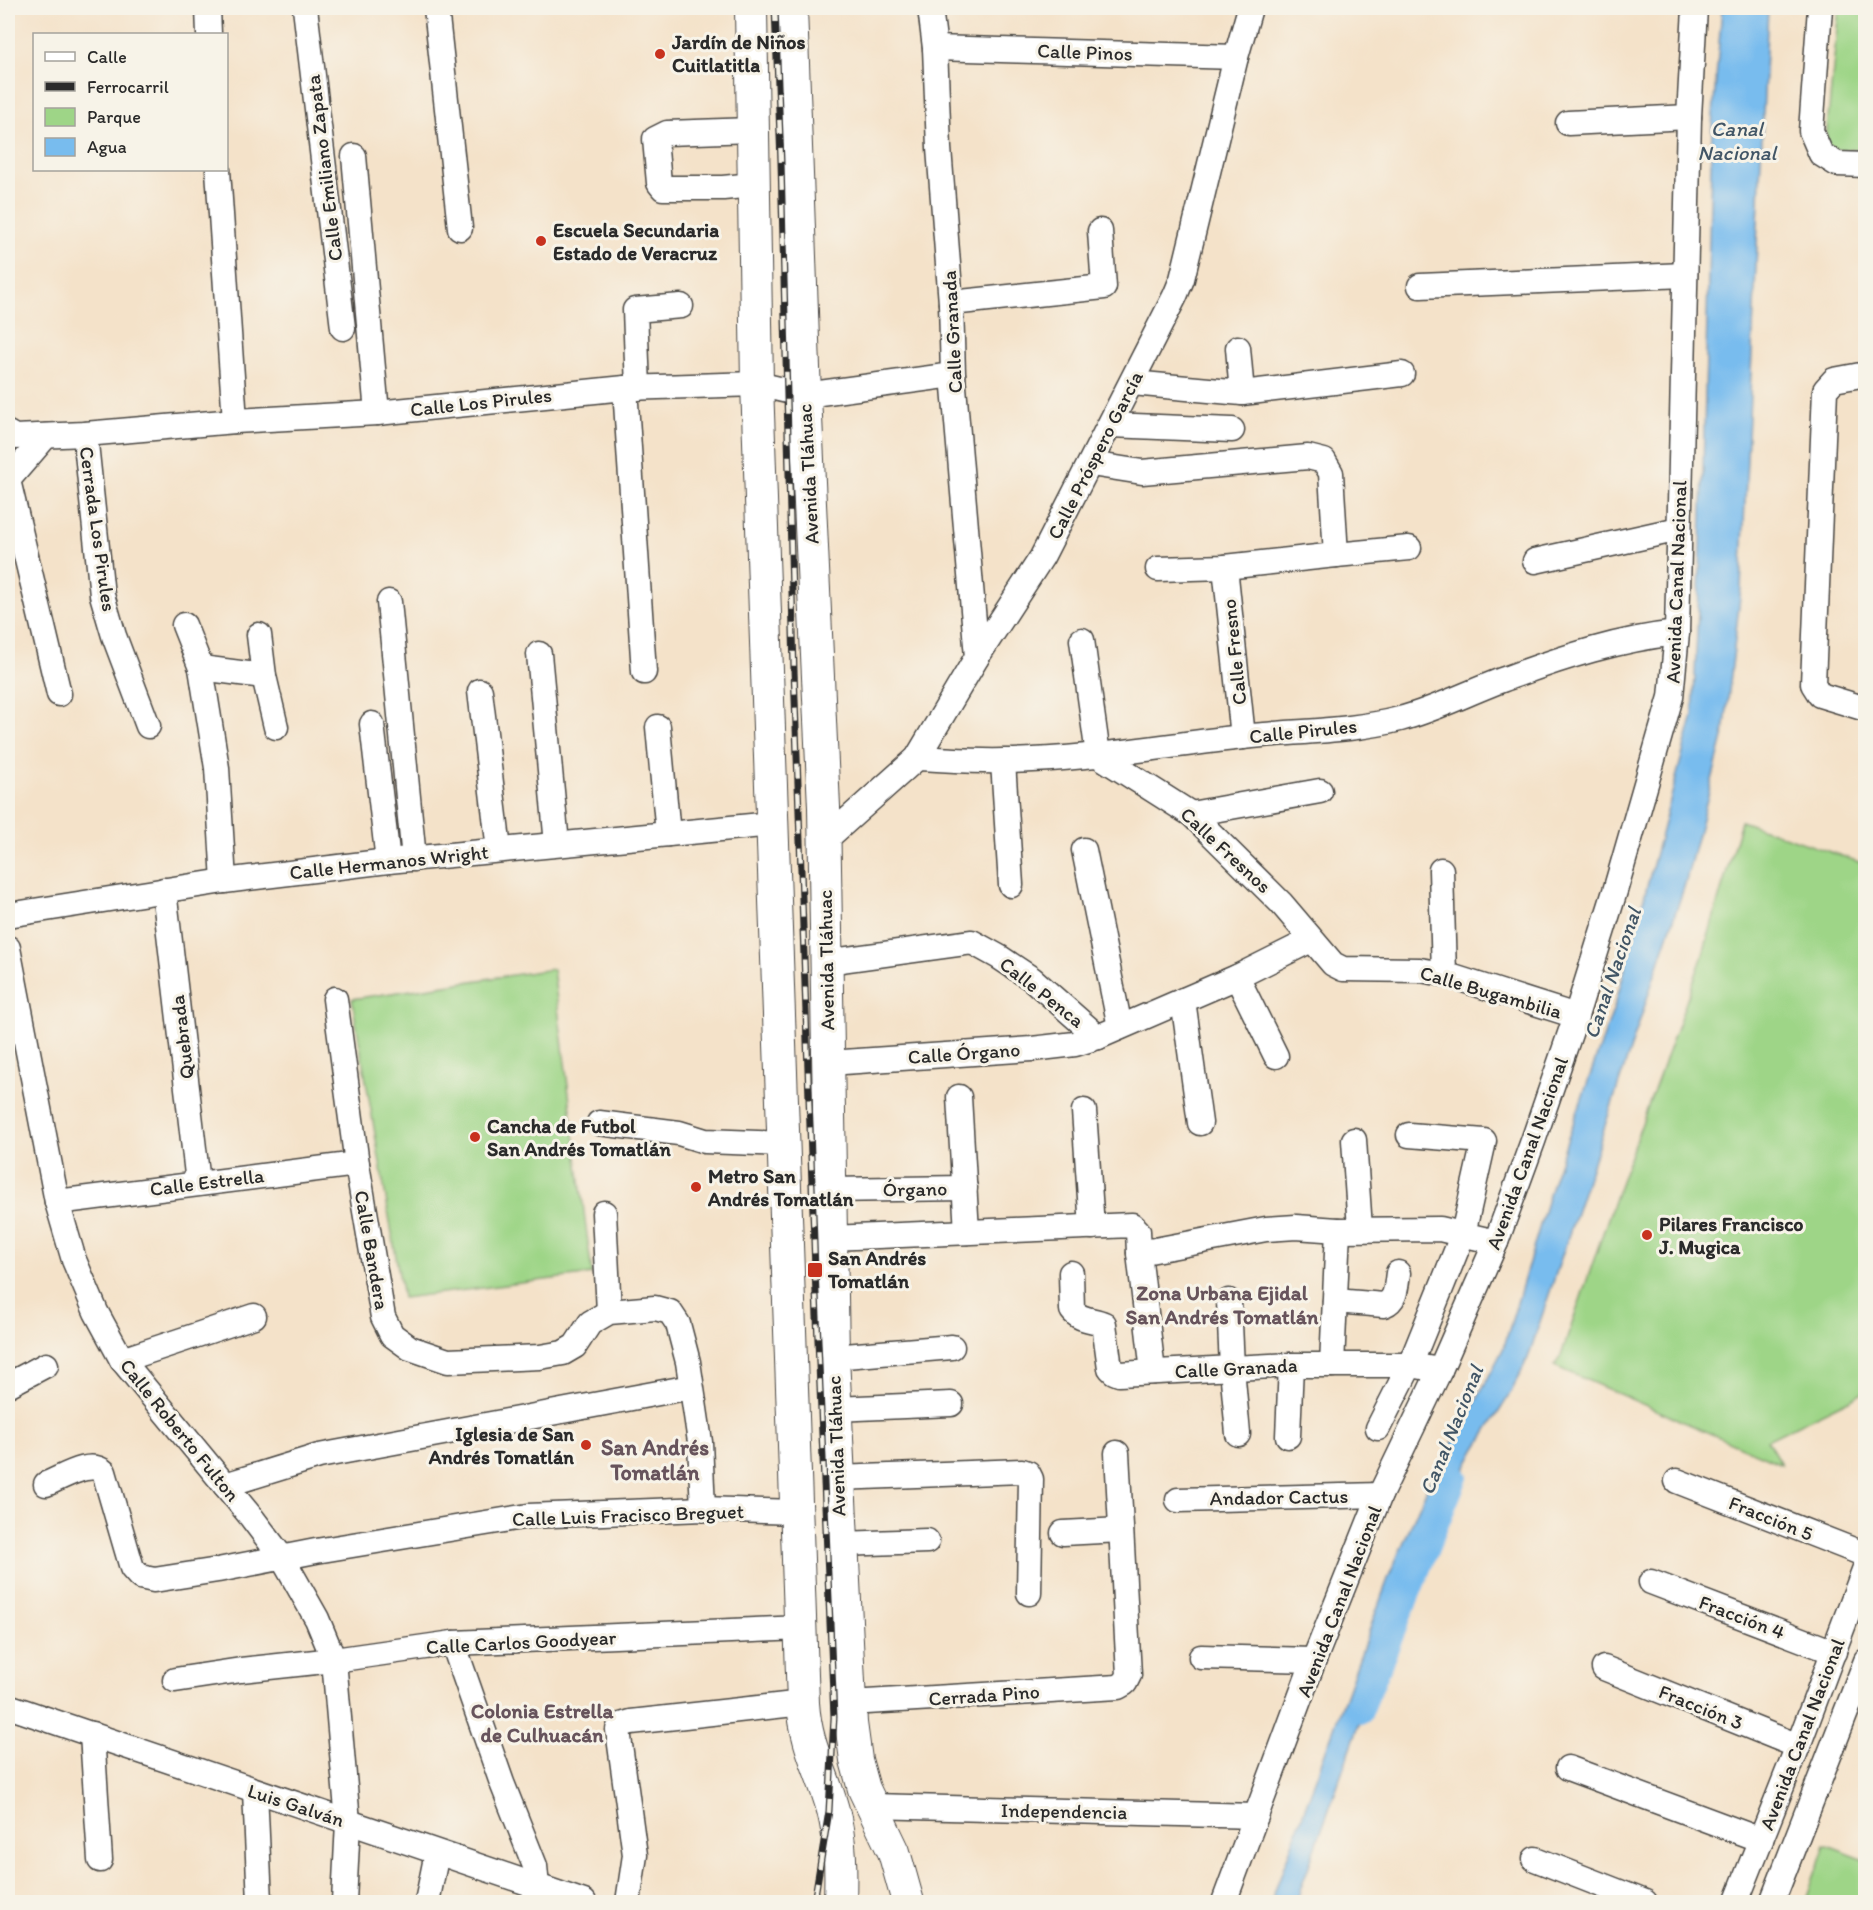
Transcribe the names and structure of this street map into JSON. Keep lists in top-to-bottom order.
{
  "streets": {
    "main road": ["Avenida Tláhuac"],
    "street": [
      "Calle Pinos",
      "Calle Emiliano Zapata",
      "Calle Granada",
      "Calle Los Pirules",
      "Calle Próspero García",
      "Cerrada Los Pirules",
      "Avenida Canal Nacional",
      "Calle Fresno",
      "Calle Pirules",
      "Calle Fresnos",
      "Calle Hermanos Wright",
      "Calle Penca",
      "Calle Bugambilia",
      "Quebrada",
      "Calle Órgano",
      "Calle Estrella",
      "Órgano",
      "Calle Bandera",
      "Calle Roberto Fulton",
      "Andador Cactus",
      "Calle Luis Fracisco Breguet",
      "Fracción 5",
      "Fracción 4",
      "Calle Carlos Goodyear",
      "Cerrada Pino",
      "Fracción 3",
      "Luis Galván",
      "Independencia"
    ]
  },
  "crossings": [
    ["Calle Pinos", "Calle Granada"],
    ["Calle Pinos", "Calle Próspero García"],
    ["Calle Granada", "Calle Los Pirules"],
    ["Calle Granada", "Calle Próspero García"],
    ["Calle Granada", "Avenida Canal Nacional"],
    ["Calle Los Pirules", "Avenida Tláhuac"],
    ["Calle Los Pirules", "Cerrada Los Pirules"],
    ["Calle Próspero García", "Avenida Tláhuac"],
    ["Calle Próspero García", "Calle Pirules"],
    ["Avenida Tláhuac", "Calle Penca"],
    ["Avenida Tláhuac", "Calle Órgano"],
    ["Avenida Tláhuac", "Órgano"],
    ["Avenida Tláhuac", "Cerrada Pino"],
    ["Avenida Tláhuac", "Independencia"],
    ["Avenida Canal Nacional", "Calle Pirules"],
    ["Avenida Canal Nacional", "Calle Bugambilia"],
    ["Avenida Canal Nacional", "Andador Cactus"],
    ["Avenida Canal Nacional", "Fracción 4"],
    ["Avenida Canal Nacional", "Fracción 3"],
    ["Avenida Canal Nacional", "Independencia"],
    ["Calle Fresno", "Calle Pirules"],
    ["Calle Pirules", "Calle Fresnos"],
    ["Calle Fresnos", "Calle Penca"],
    ["Calle Fresnos", "Calle Bugambilia"],
    ["Calle Hermanos Wright", "Quebrada"],
    ["Calle Penca", "Calle Bugambilia"],
    ["Calle Penca", "Calle Órgano"],
    ["Quebrada", "Calle Estrella"],
    ["Calle Estrella", "Calle Bandera"],
    ["Calle Estrella", "Calle Roberto Fulton"],
    ["Calle Roberto Fulton", "Calle Luis Fracisco Breguet"],
    ["Calle Roberto Fulton", "Calle Carlos Goodyear"],
    ["Calle Roberto Fulton", "Luis Galván"]
  ],
  "districts": ["Zona Urbana Ejidal San Andrés Tomatlán", "San Andrés Tomatlán", "Colonia Estrella de Culhuacán"],
  "water": ["Canal Nacional"],
  "places": {
    "other": [
      "Jardín de Niños Cuitlatitla",
      "Escuela Secundaria Estado de Veracruz",
      "Cancha de Futbol San Andrés Tomatlán",
      "Metro San Andrés Tomatlán",
      "Pilares Francisco J. Mugica",
      "Iglesia de San Andrés Tomatlán"
    ],
    "transit": ["San Andrés Tomatlán"]
  },
  "legend": [
    "Calle",
    "Ferrocarril",
    "Parque",
    "Agua"
  ]
}
